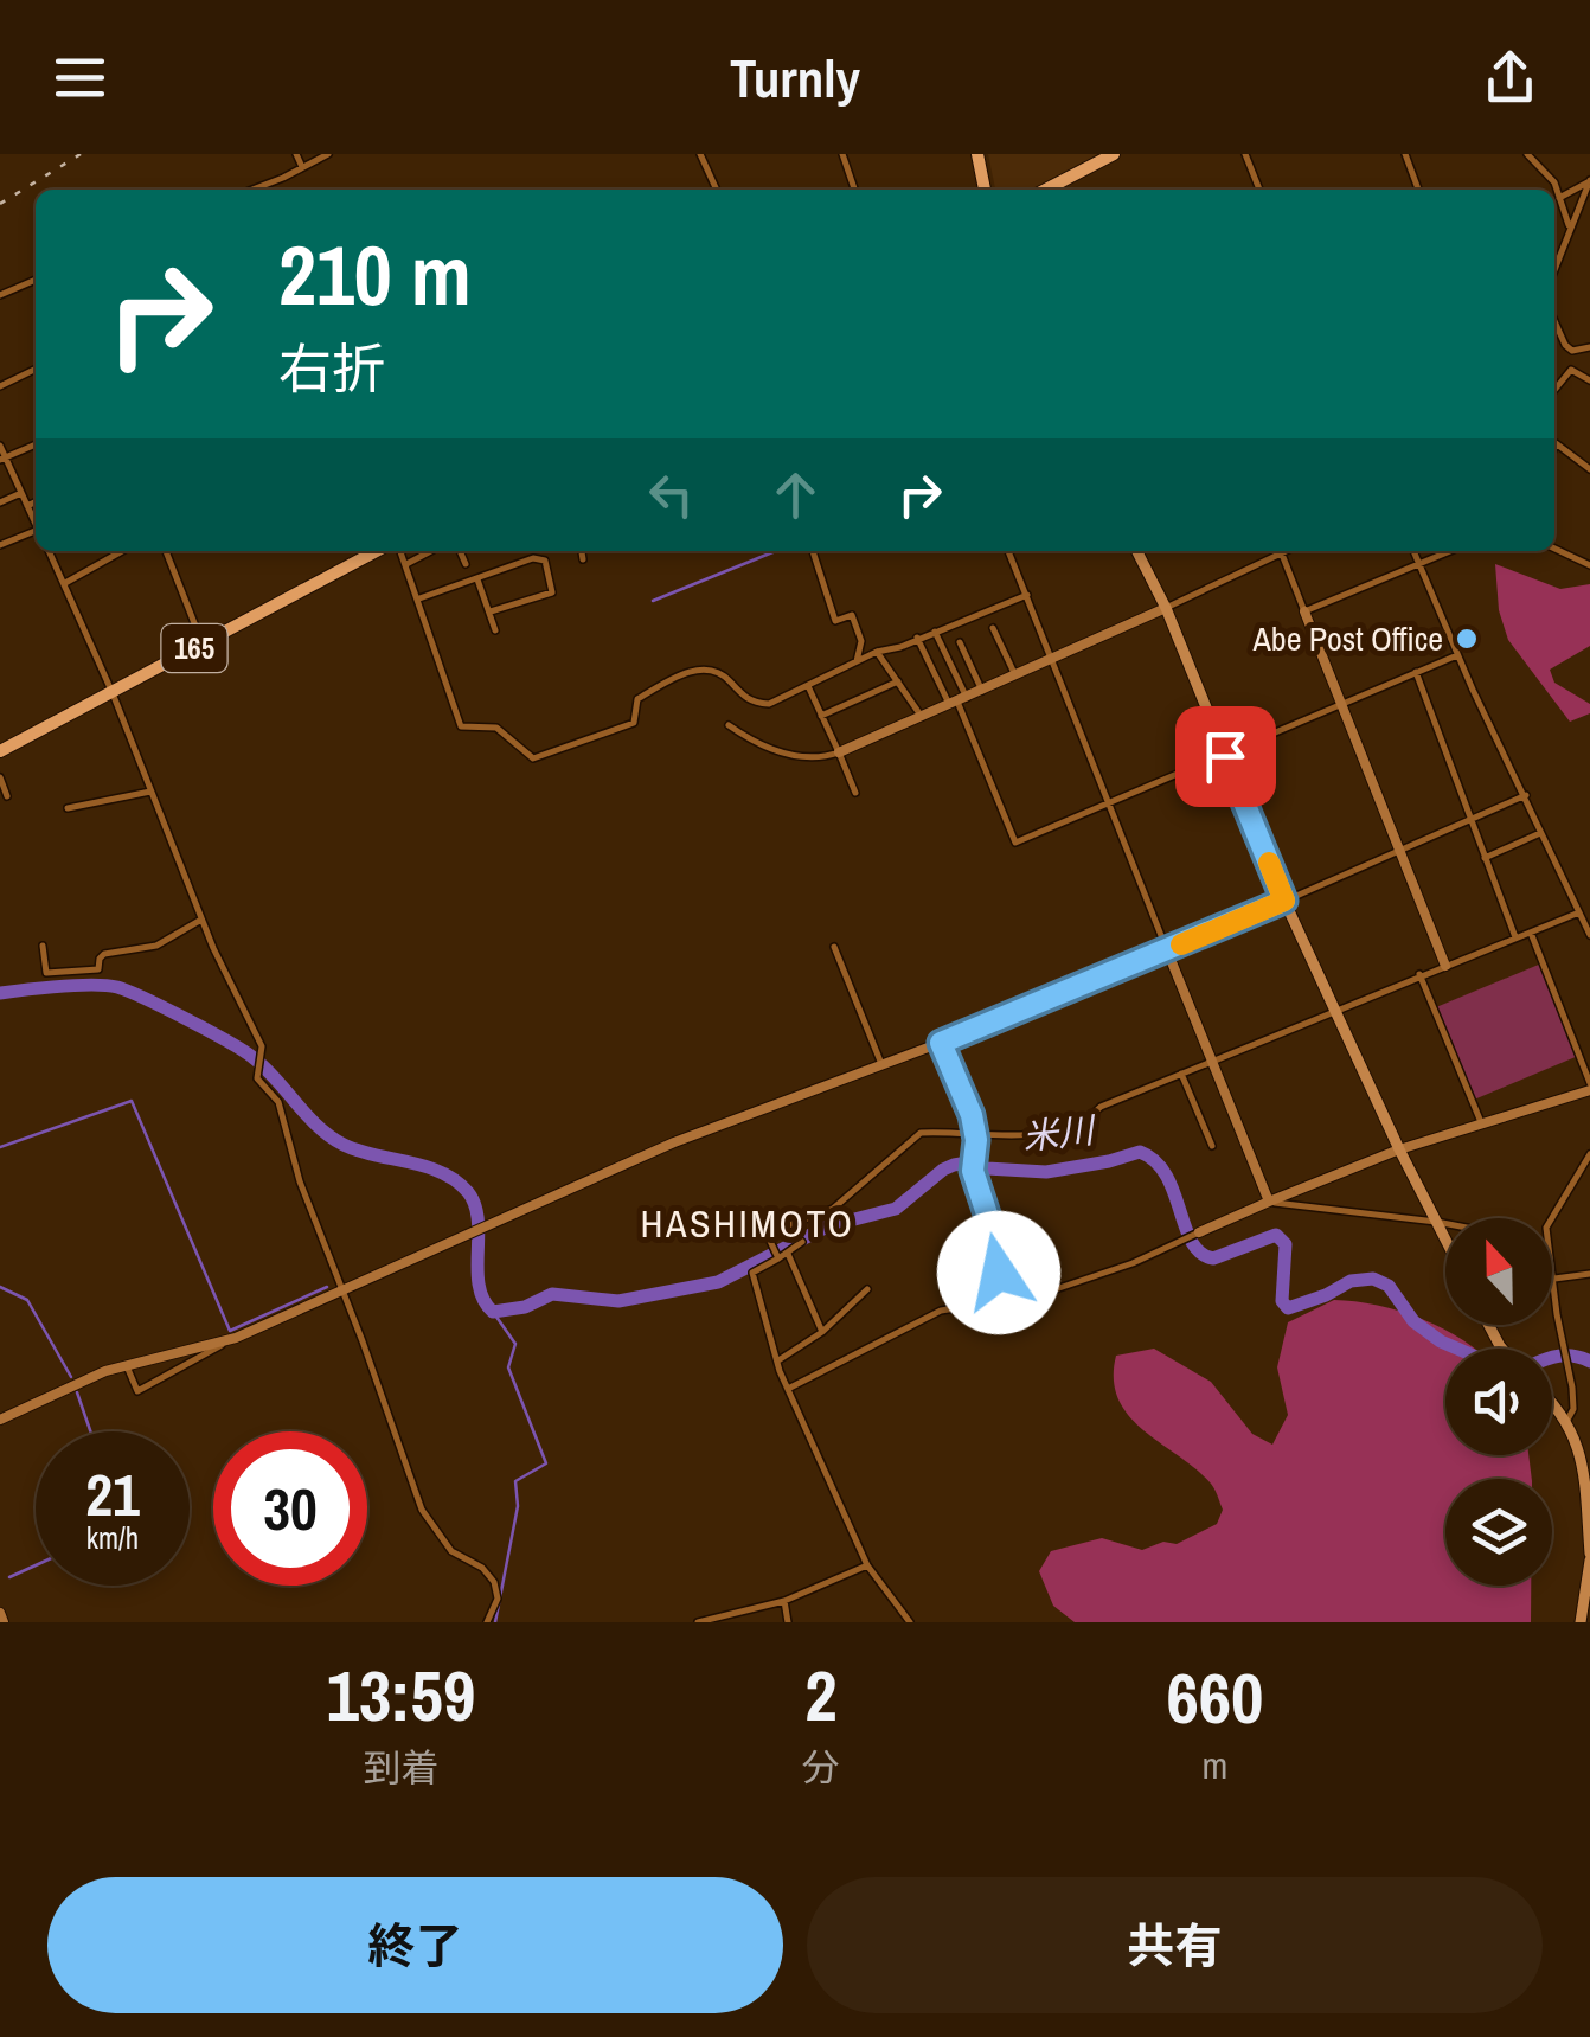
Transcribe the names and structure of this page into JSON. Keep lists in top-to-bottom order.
{
  "streets": {
    "highway": ["165"]
  },
  "districts": ["HASHIMOTO"],
  "water": ["米川"],
  "places": ["Abe Post Office"],
  "north": "top",
  "page": {
    "header": "Turnly",
    "turn": ["210 m", "右折"],
    "speed": "21 km/h",
    "limit": "30",
    "eta": [
      "13:59",
      "到着",
      "2",
      "分",
      "660",
      "m"
    ],
    "buttons": ["終了", "共有"]
  }
}
